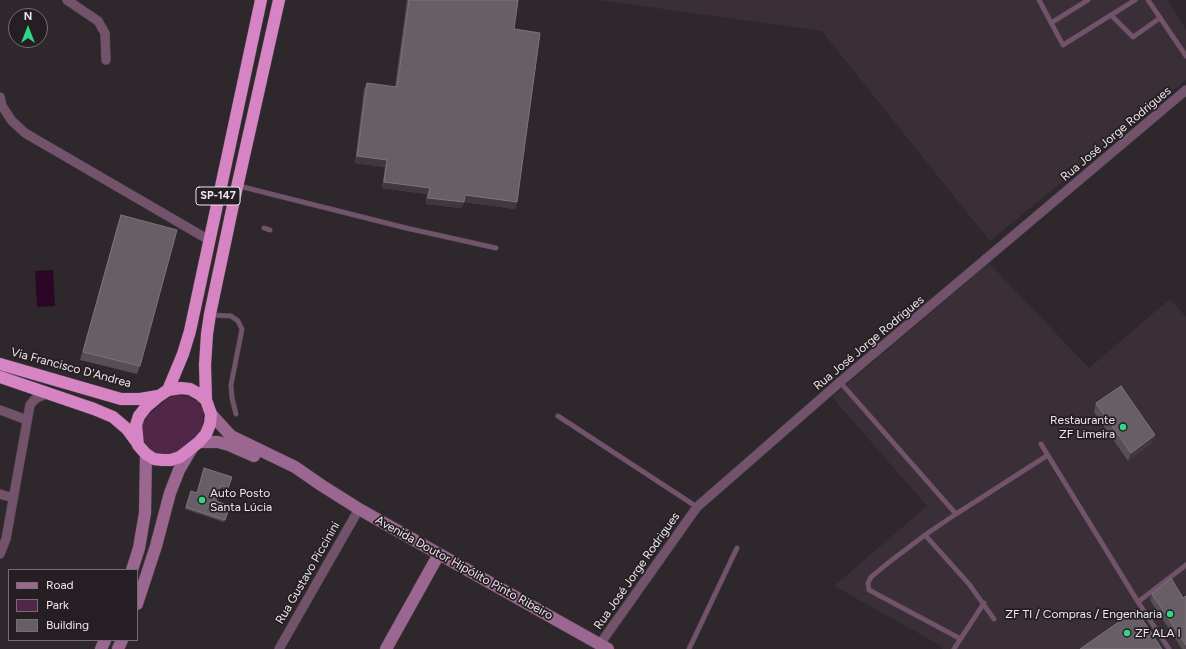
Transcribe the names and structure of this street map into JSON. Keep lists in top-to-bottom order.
{
  "streets": {
    "highway": ["SP-147", "Via Francisco D'Andrea"],
    "main road": ["Avenida Doutor Hipólito Pinto Ribeiro"],
    "street": ["Rua José Jorge Rodrigues", "Rua Gustavo Piccinini"]
  },
  "crossings": [
    ["Rua José Jorge Rodrigues", "Avenida Doutor Hipólito Pinto Ribeiro"],
    ["SP-147", "Via Francisco D'Andrea"],
    ["SP-147", "Avenida Doutor Hipólito Pinto Ribeiro"],
    ["Via Francisco D'Andrea", "Avenida Doutor Hipólito Pinto Ribeiro"],
    ["Avenida Doutor Hipólito Pinto Ribeiro", "Rua Gustavo Piccinini"]
  ],
  "places": [
    "Restaurante ZF Limeira",
    "Auto Posto Santa Lúcia",
    "ZF TI / Compras / Engenharia",
    "ZF ALA I"
  ],
  "legend": ["Road", "Park", "Building"],
  "north": "top"
}
